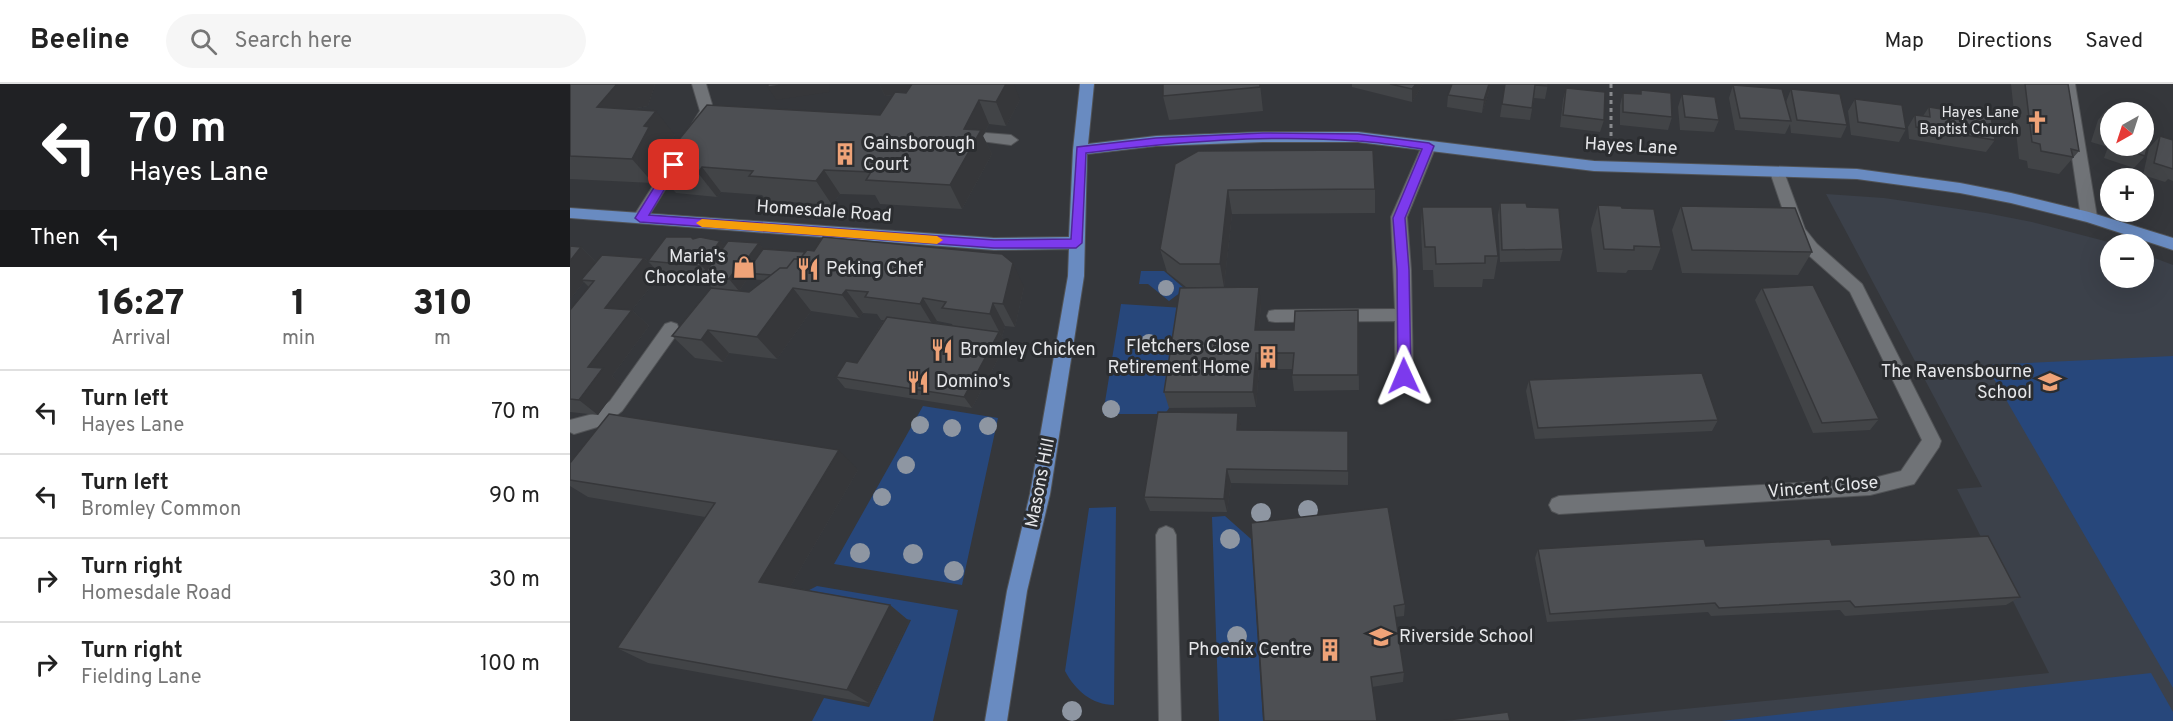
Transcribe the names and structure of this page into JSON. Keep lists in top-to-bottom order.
{
  "streets": {
    "main road": ["Hayes Lane", "Homesdale Road", "Masons Hill"],
    "street": ["Vincent Close"]
  },
  "crossings": [
    ["Hayes Lane", "Masons Hill"],
    ["Hayes Lane", "Vincent Close"],
    ["Homesdale Road", "Masons Hill"]
  ],
  "places": {
    "church": ["Hayes Lane Baptist Church"],
    "building": ["Gainsborough Court", "Fletchers Close Retirement Home", "Phoenix Centre"],
    "shop": ["Maria's Chocolate"],
    "restaurant": ["Peking Chef", "Bromley Chicken", "Domino's"],
    "school or university": ["The Ravensbourne School", "Riverside School"]
  },
  "north": "bottom left",
  "page": {
    "header": "Beeline",
    "search": "Search here",
    "nav": ["Map", "Directions", "Saved"],
    "turn": ["70 m", "Hayes Lane"],
    "map_buttons": ["+", "−"],
    "then": "Then",
    "eta": [
      "16:27",
      "Arrival",
      "1",
      "min",
      "310",
      "m"
    ],
    "list": [
      {
        "name": "Turn left",
        "note": "Hayes Lane",
        "value": "70 m"
      },
      {
        "name": "Turn left",
        "note": "Bromley Common",
        "value": "90 m"
      },
      {
        "name": "Turn right",
        "note": "Homesdale Road",
        "value": "30 m"
      },
      {
        "name": "Turn right",
        "note": "Fielding Lane",
        "value": "100 m"
      }
    ]
  }
}
